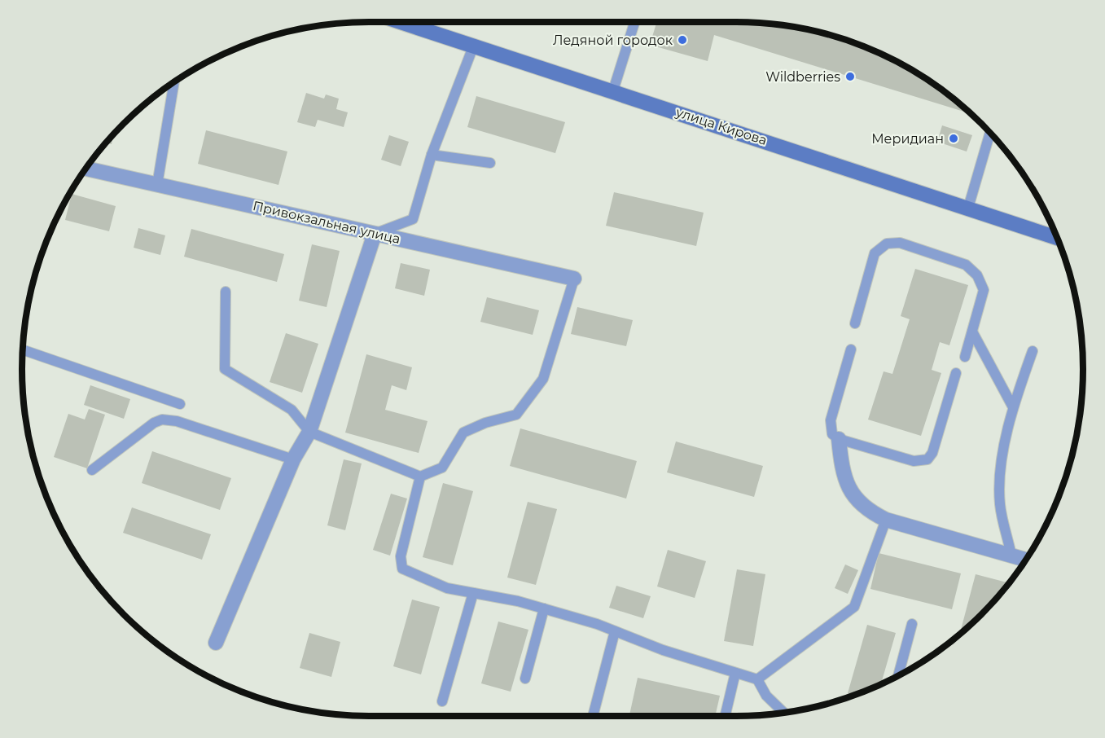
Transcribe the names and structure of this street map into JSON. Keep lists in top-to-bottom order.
{
  "streets": {
    "main road": ["улица Кирова"],
    "street": ["Привокзальная улица"]
  },
  "places": ["Ледяной городок", "Wildberries", "Меридиан"]
}
